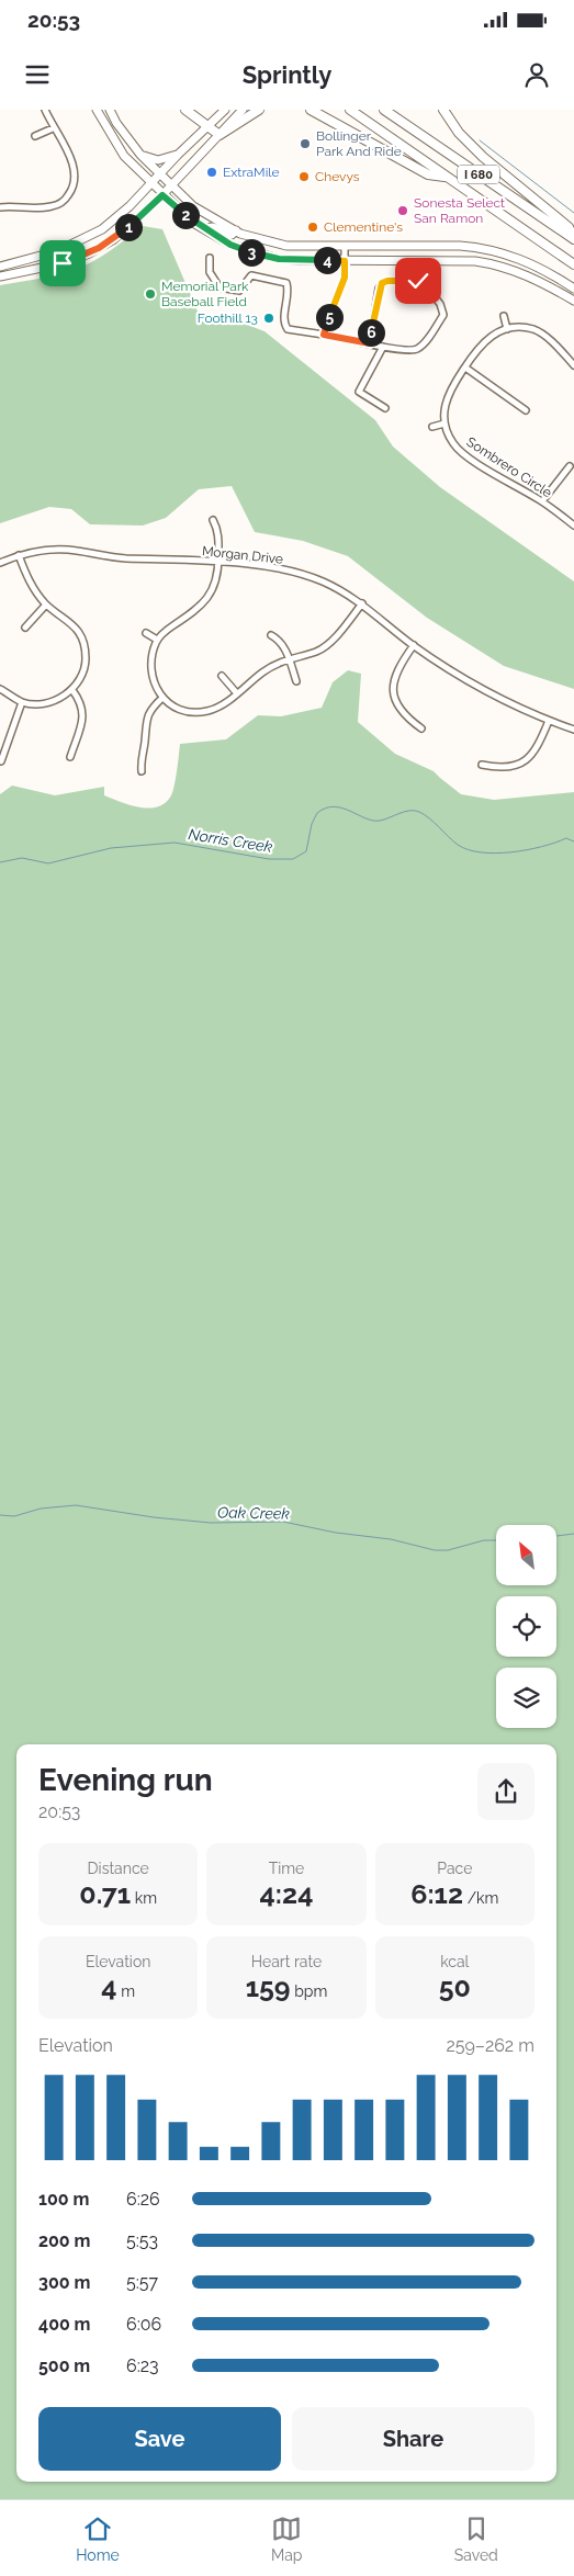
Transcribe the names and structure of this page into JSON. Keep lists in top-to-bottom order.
{
  "streets": {
    "highway": ["I 680"],
    "street": ["Sombrero Circle", "Morgan Drive"]
  },
  "water": ["Norris Creek", "Oak Creek"],
  "places": [
    "Bollinger Park And Ride",
    "ExtraMile",
    "Chevys",
    "Sonesta Select San Ramon",
    "Clementine's",
    "Memorial Park Baseball Field",
    "Foothill 13"
  ],
  "north": "top left",
  "page": {
    "status": "20:53",
    "header": "Sprintly",
    "pins": [
      "2",
      "1",
      "3",
      "4",
      "5",
      "6"
    ],
    "heading": ["Evening run", "20:53"],
    "stats": [
      ["Distance", "0.71 km"],
      ["Time", "4:24"],
      ["Pace", "6:12 /km"],
      ["Elevation", "4 m"],
      ["Heart rate", "159 bpm"],
      ["kcal", "50"]
    ],
    "chart": ["Elevation", "259–262 m"],
    "list": [
      {
        "name": "100 m",
        "note": "6:26"
      },
      {
        "name": "200 m",
        "note": "5:53"
      },
      {
        "name": "300 m",
        "note": "5:57"
      },
      {
        "name": "400 m",
        "note": "6:06"
      },
      {
        "name": "500 m",
        "note": "6:23"
      }
    ],
    "buttons": ["Save", "Share"],
    "tabs": ["Home", "Map", "Saved"]
  }
}
